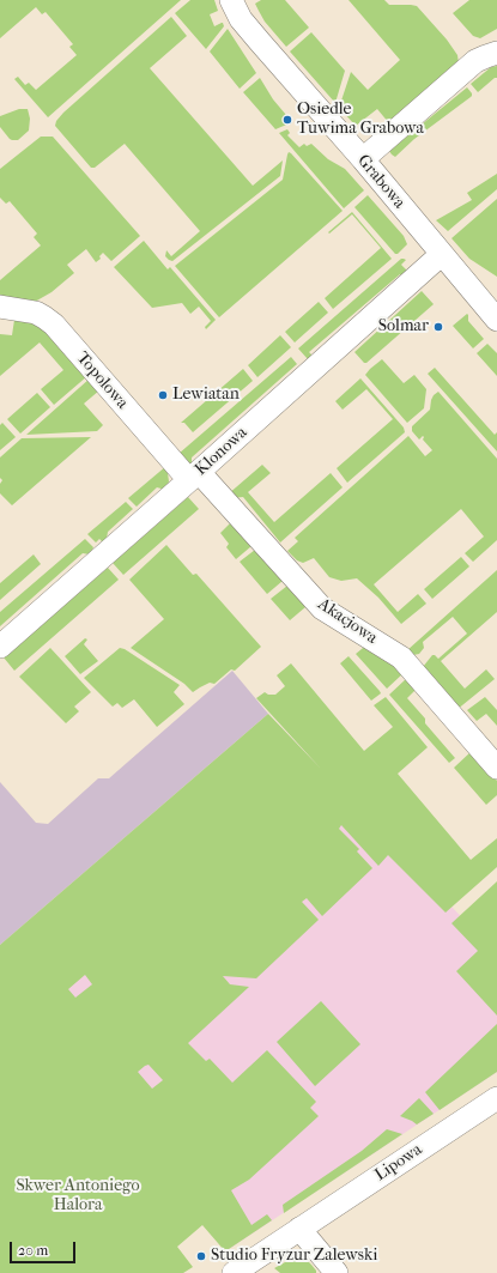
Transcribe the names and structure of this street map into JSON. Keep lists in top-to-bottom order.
{
  "streets": {
    "street": [
      "Grabowa",
      "Topolowa",
      "Klonowa",
      "Akacjowa",
      "Lipowa"
    ]
  },
  "crossings": [
    ["Grabowa", "Klonowa"],
    ["Topolowa", "Klonowa"],
    ["Topolowa", "Akacjowa"],
    ["Klonowa", "Akacjowa"]
  ],
  "parks": ["Skwer Antoniego Halora"],
  "places": [
    "Osiedle Tuwima Grabowa",
    "Solmar",
    "Lewiatan",
    "Studio Fryzur Zalewski"
  ],
  "scale_bar": "20 m"
}
